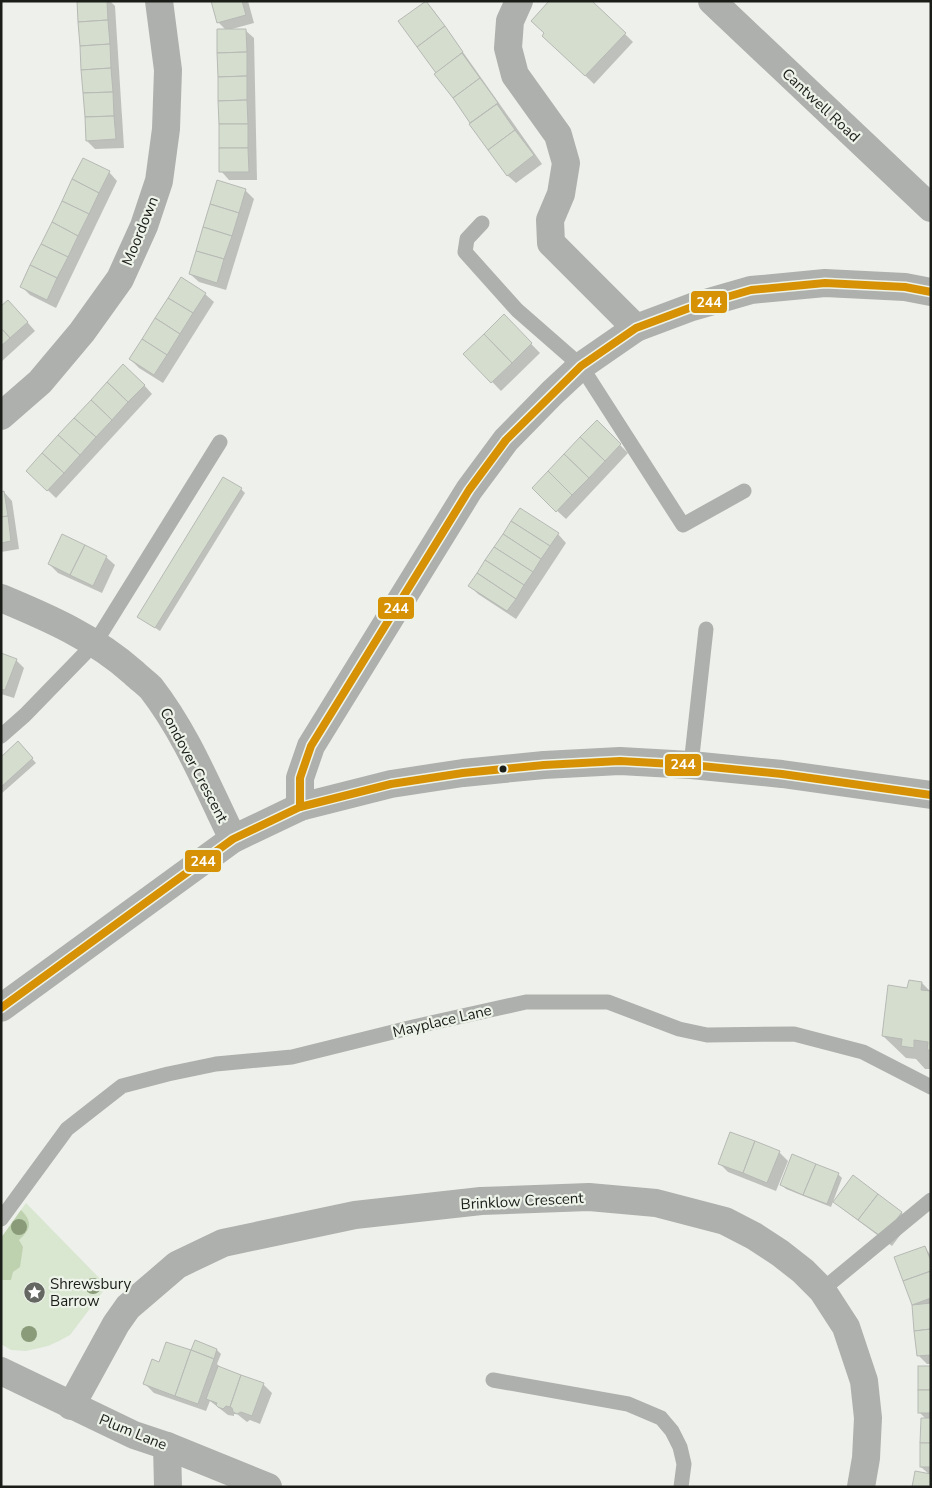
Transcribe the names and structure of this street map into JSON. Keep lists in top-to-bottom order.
{
  "streets": {
    "street": [
      "Cantwell Road",
      "Moordown",
      "Condover Crescent",
      "Brinklow Crescent",
      "Plum Lane"
    ],
    "lane": ["Mayplace Lane"]
  },
  "crossings": [
    ["Brinklow Crescent", "Plum Lane"]
  ],
  "places": {
    "place": ["Shrewsbury Barrow"]
  },
  "lines": ["transit line 244"]
}
